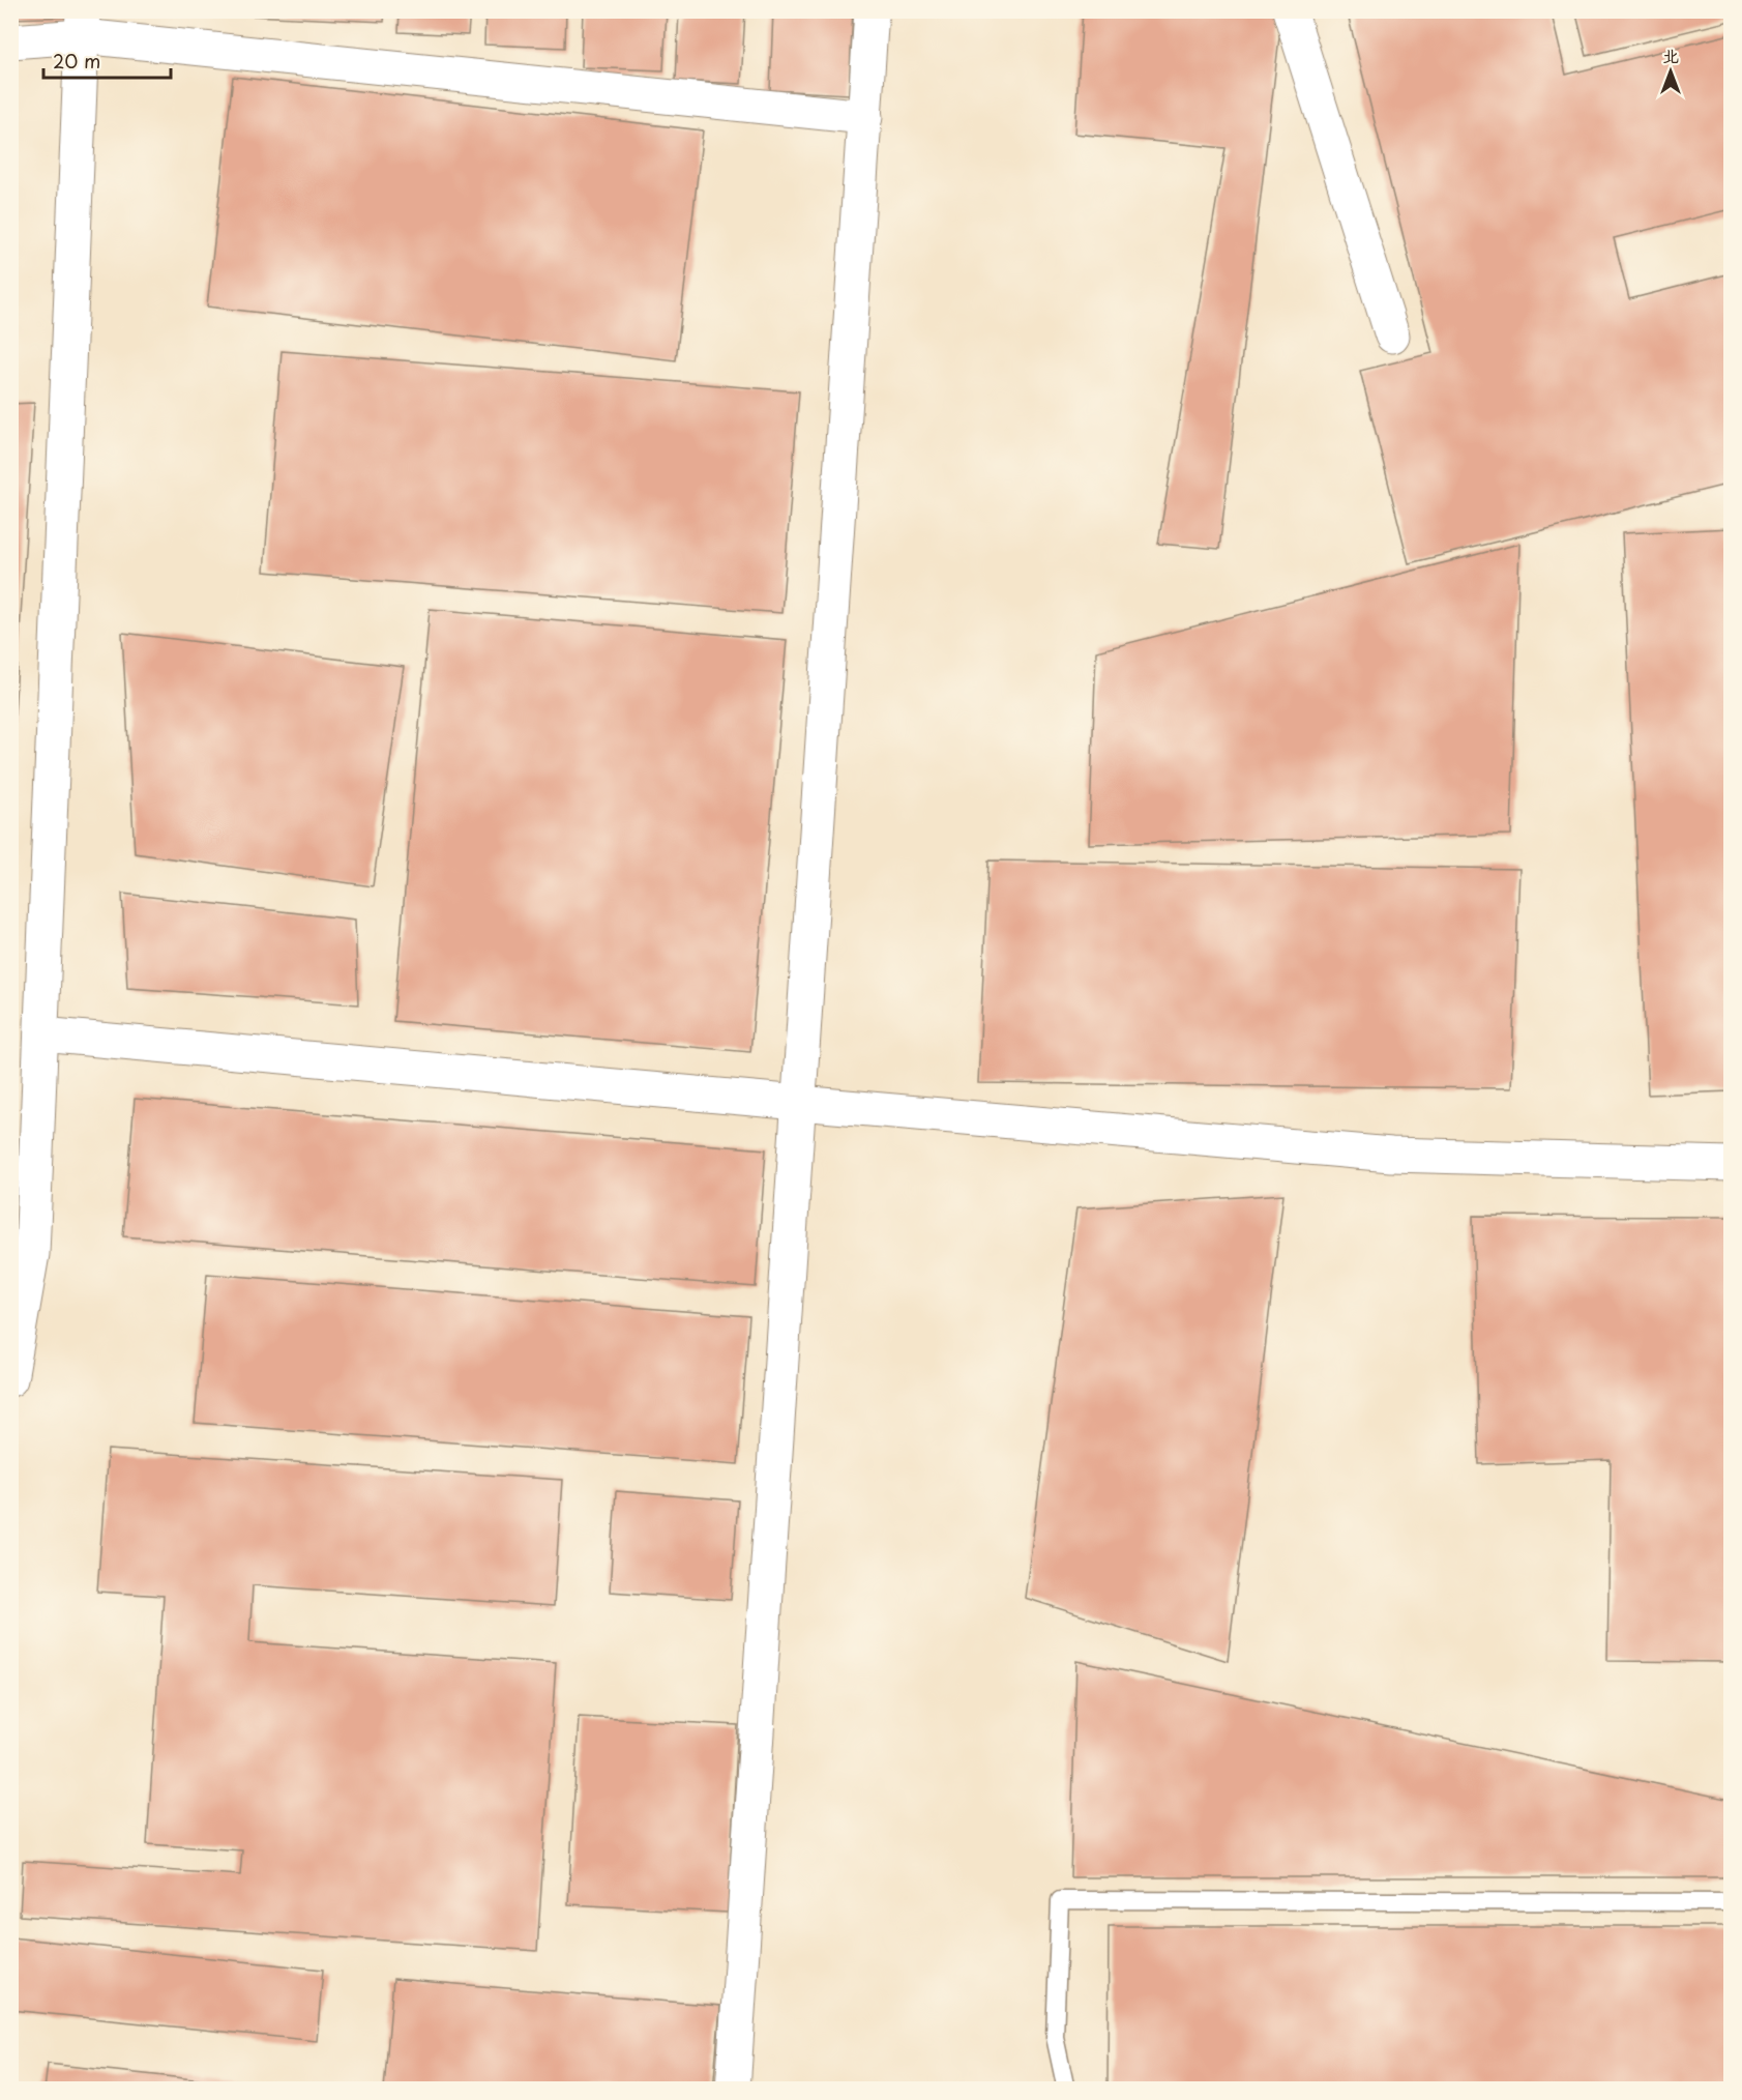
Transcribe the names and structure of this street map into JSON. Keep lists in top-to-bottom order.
{
  "scale_bar": "20 m",
  "north": "top"
}
